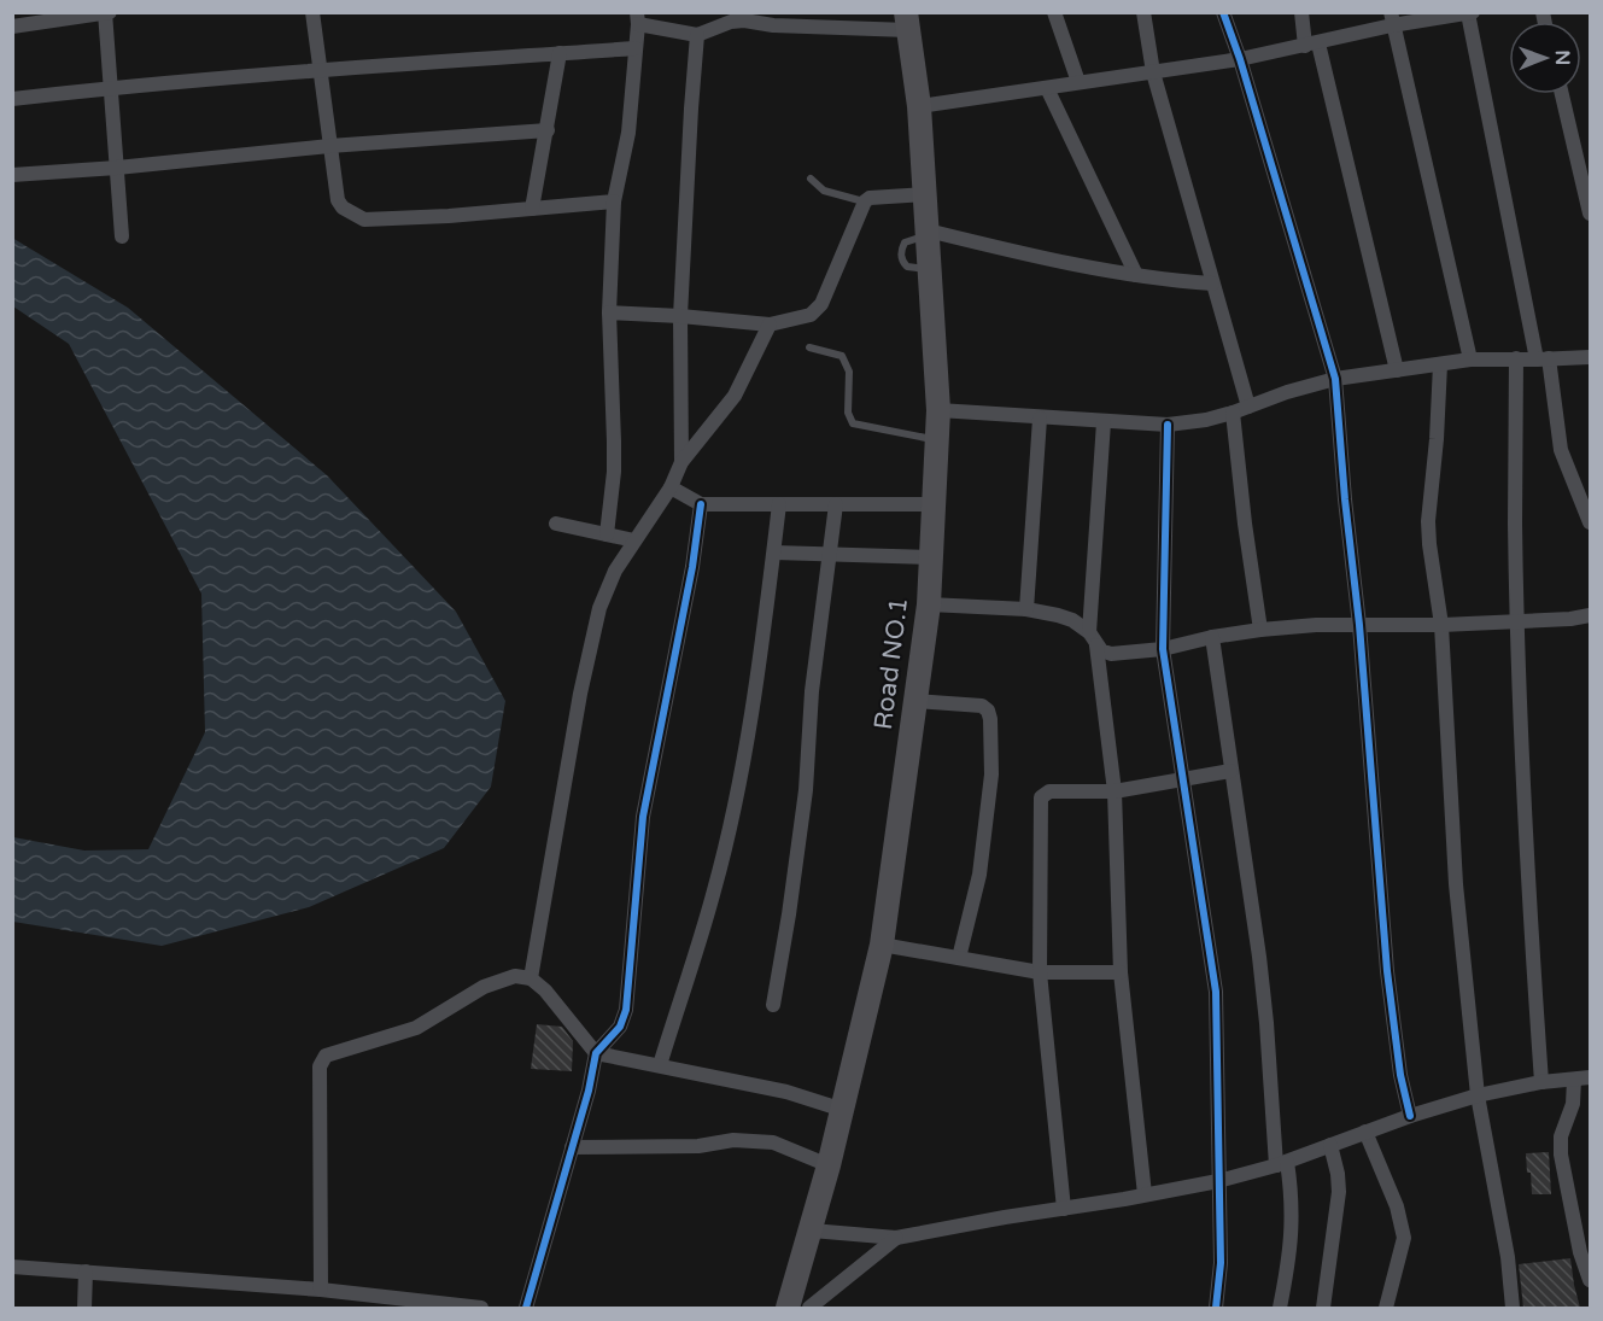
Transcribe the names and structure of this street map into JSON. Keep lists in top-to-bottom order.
{
  "streets": {
    "highway": ["Road NO.1"]
  },
  "north": "right"
}
